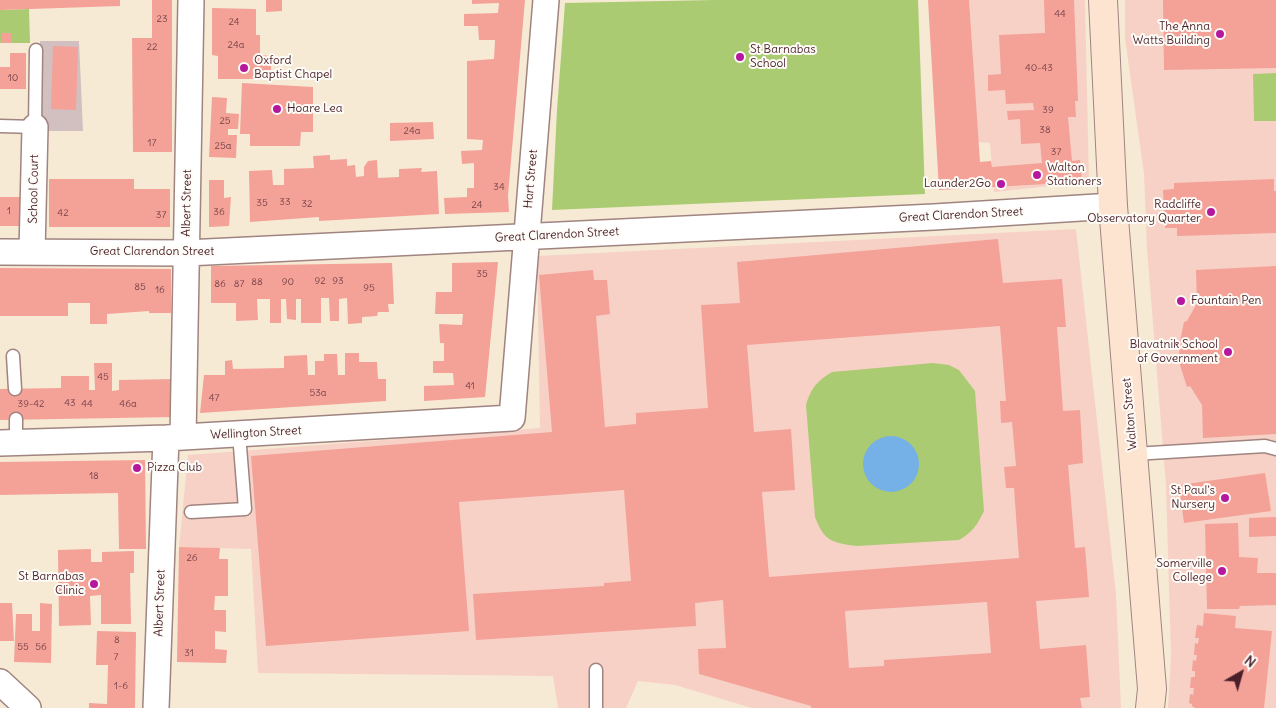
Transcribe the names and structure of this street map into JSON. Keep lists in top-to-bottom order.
{
  "streets": {
    "street": [
      "Hart Street",
      "School Court",
      "Albert Street",
      "Great Clarendon Street",
      "Walton Street",
      "Wellington Street"
    ]
  },
  "crossings": [
    ["Hart Street", "Great Clarendon Street"],
    ["Hart Street", "Wellington Street"],
    ["School Court", "Great Clarendon Street"],
    ["Albert Street", "Great Clarendon Street"],
    ["Albert Street", "Wellington Street"],
    ["Great Clarendon Street", "Walton Street"]
  ],
  "places": [
    "The Anna Watts Building",
    "St Barnabas School",
    "Oxford Baptist Chapel",
    "Hoare Lea",
    "Walton Stationers",
    "Launder2Go",
    "Radcliffe Observatory Quarter",
    "Fountain Pen",
    "Blavatnik School of Government",
    "Pizza Club",
    "St Paul's Nursery",
    "Somerville College",
    "St Barnabas Clinic"
  ],
  "house_numbers": [
    "44",
    "23",
    "24",
    "24a",
    "22",
    "40-43",
    "10",
    "39",
    "25",
    "38",
    "24a",
    "17",
    "25a",
    "37",
    "34",
    "33",
    "35",
    "32",
    "24",
    "1",
    "36",
    "42",
    "37",
    "35",
    "92",
    "93",
    "88",
    "90",
    "86",
    "87",
    "85",
    "95",
    "16",
    "45",
    "41",
    "53a",
    "47",
    "43",
    "39-42",
    "44",
    "46a",
    "18",
    "26",
    "8",
    "55",
    "56",
    "31",
    "7",
    "1-6"
  ],
  "north": "top right"
}
